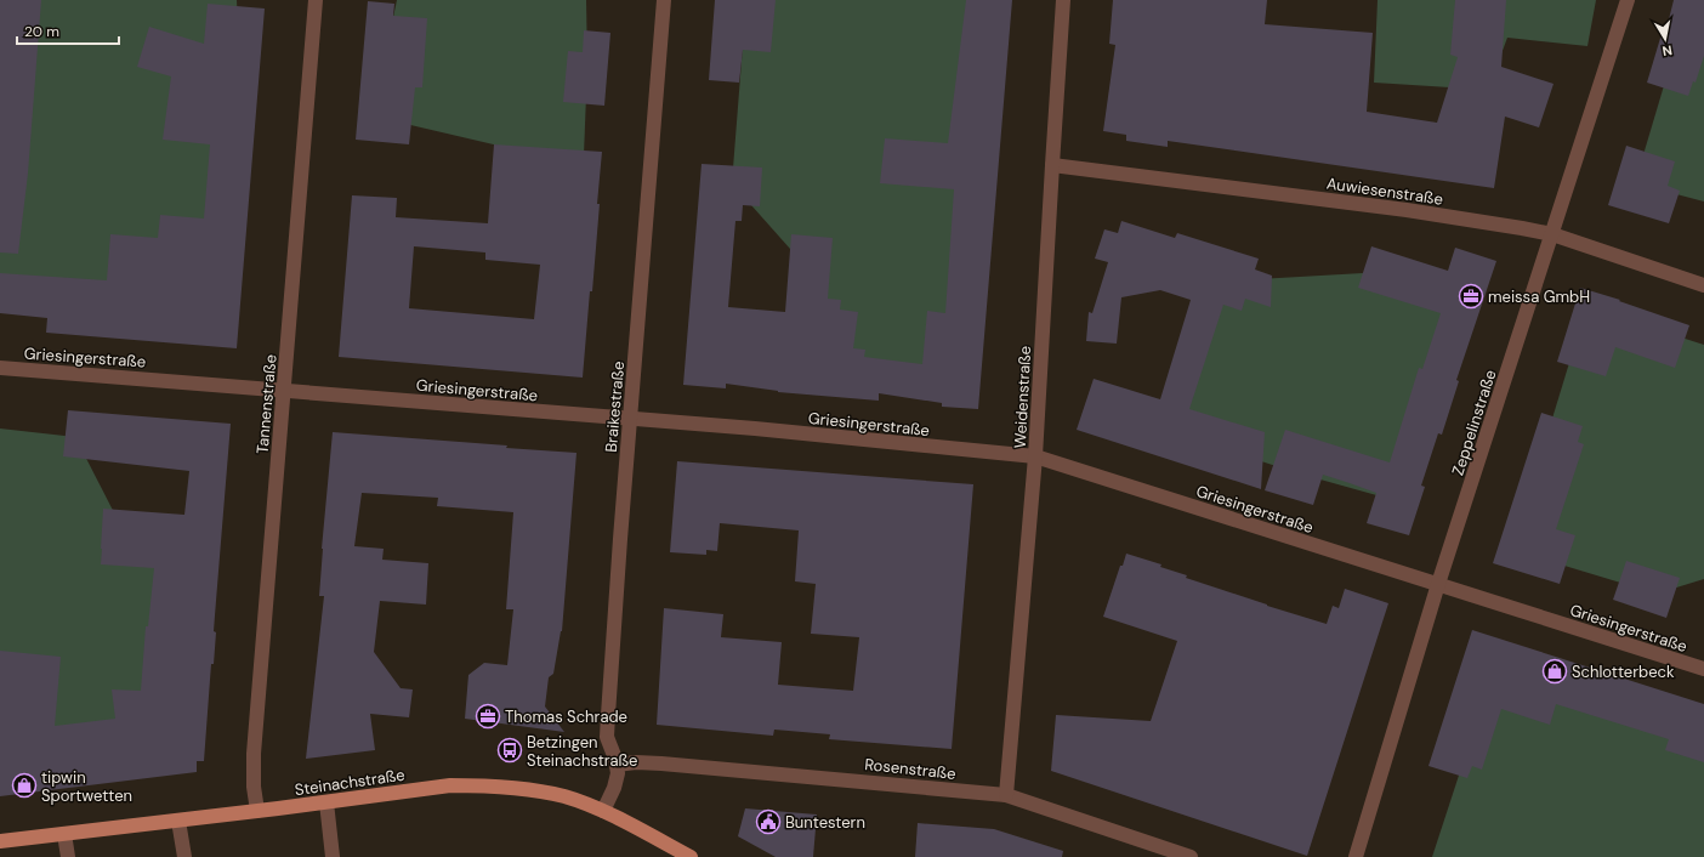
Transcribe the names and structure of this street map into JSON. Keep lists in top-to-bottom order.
{
  "streets": {
    "main road": ["Steinachstraße"],
    "street": [
      "Auwiesenstraße",
      "Griesingerstraße",
      "Weidenstraße",
      "Tannenstraße",
      "Braikestraße",
      "Zeppelinstraße",
      "Rosenstraße"
    ]
  },
  "crossings": [
    ["Auwiesenstraße", "Weidenstraße"],
    ["Auwiesenstraße", "Zeppelinstraße"],
    ["Griesingerstraße", "Weidenstraße"],
    ["Griesingerstraße", "Tannenstraße"],
    ["Griesingerstraße", "Braikestraße"],
    ["Griesingerstraße", "Zeppelinstraße"],
    ["Weidenstraße", "Rosenstraße"],
    ["Tannenstraße", "Steinachstraße"],
    ["Braikestraße", "Rosenstraße"],
    ["Braikestraße", "Steinachstraße"]
  ],
  "places": {
    "office": ["meissa GmbH", "Thomas Schrade"],
    "shop": ["Schlotterbeck", "tipwin Sportwetten"],
    "bus stop": ["Betzingen Steinachstraße"],
    "public building": ["Buntestern"]
  },
  "scale_bar": "20 m",
  "north": "bottom"
}
